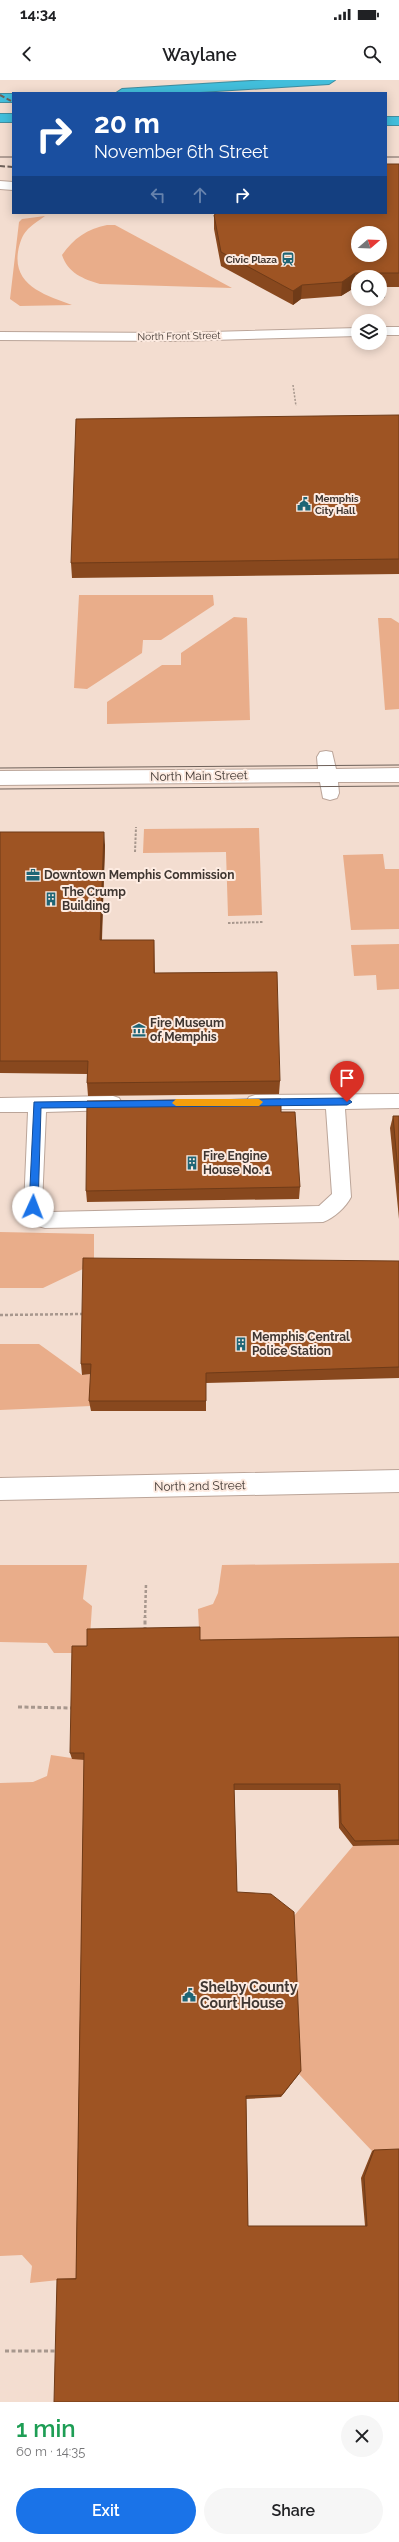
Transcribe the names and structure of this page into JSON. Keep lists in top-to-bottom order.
{
  "streets": {
    "street": ["North Front Street", "North Main Street", "North 2nd Street"]
  },
  "places": {
    "station": ["Civic Plaza"],
    "public building": ["Memphis City Hall", "Shelby County Court House"],
    "office": ["Downtown Memphis Commission"],
    "building": ["The Crump Building", "Fire Engine House No. 1", "Memphis Central Police Station"],
    "museum": ["Fire Museum of Memphis"]
  },
  "north": "right",
  "page": {
    "status": "14:34",
    "header": "Waylane",
    "turn": ["20 m", "November 6th Street"],
    "heading": ["1 min", "60 m · 14:35"],
    "buttons": ["Exit", "Share"]
  }
}
